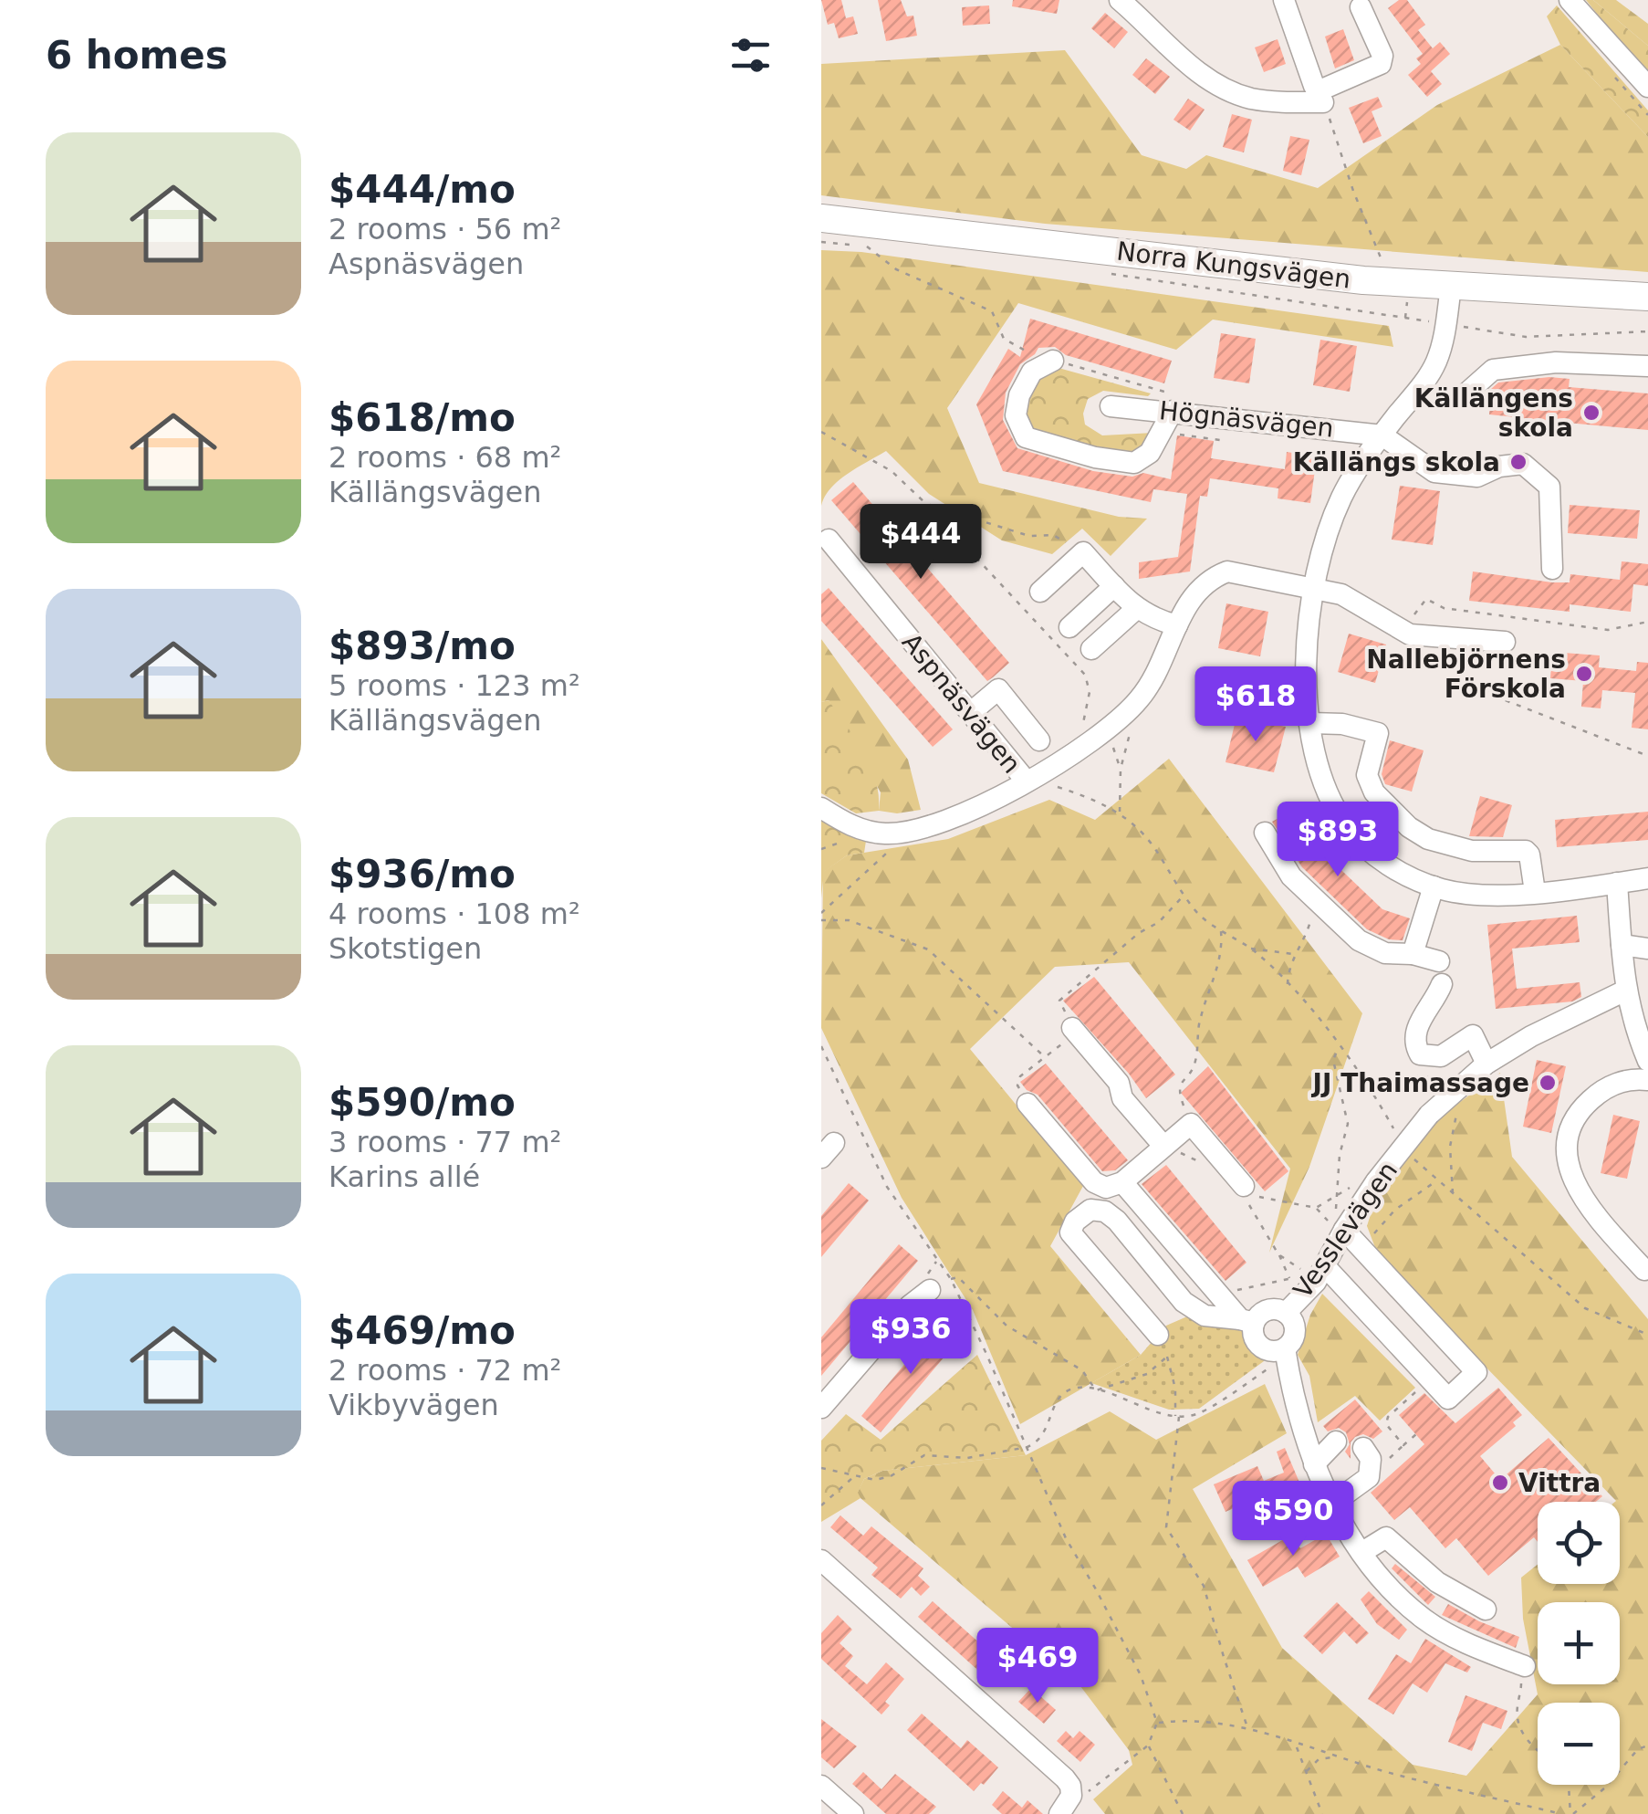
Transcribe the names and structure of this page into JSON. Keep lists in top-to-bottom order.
{
  "streets": {
    "main road": ["Norra Kungsvägen"],
    "street": ["Högnäsvägen", "Aspnäsvägen", "Vesslevägen"]
  },
  "places": [
    "Källängens skola",
    "Källängs skola",
    "Nallebjörnens Förskola",
    "JJ Thaimassage",
    "Vittra"
  ],
  "page": {
    "heading": "6 homes",
    "list": [
      {
        "name": "$444/mo",
        "note": "2 rooms · 56 m² · Aspnäsvägen"
      },
      {
        "name": "$618/mo",
        "note": "2 rooms · 68 m² · Källängsvägen"
      },
      {
        "name": "$893/mo",
        "note": "5 rooms · 123 m² · Källängsvägen"
      },
      {
        "name": "$936/mo",
        "note": "4 rooms · 108 m² · Skotstigen"
      },
      {
        "name": "$590/mo",
        "note": "3 rooms · 77 m² · Karins allé"
      },
      {
        "name": "$469/mo",
        "note": "2 rooms · 72 m² · Vikbyvägen"
      }
    ],
    "price": [
      "$444",
      "$618",
      "$893",
      "$936",
      "$590",
      "$469"
    ],
    "map_buttons": ["+", "−"]
  }
}
